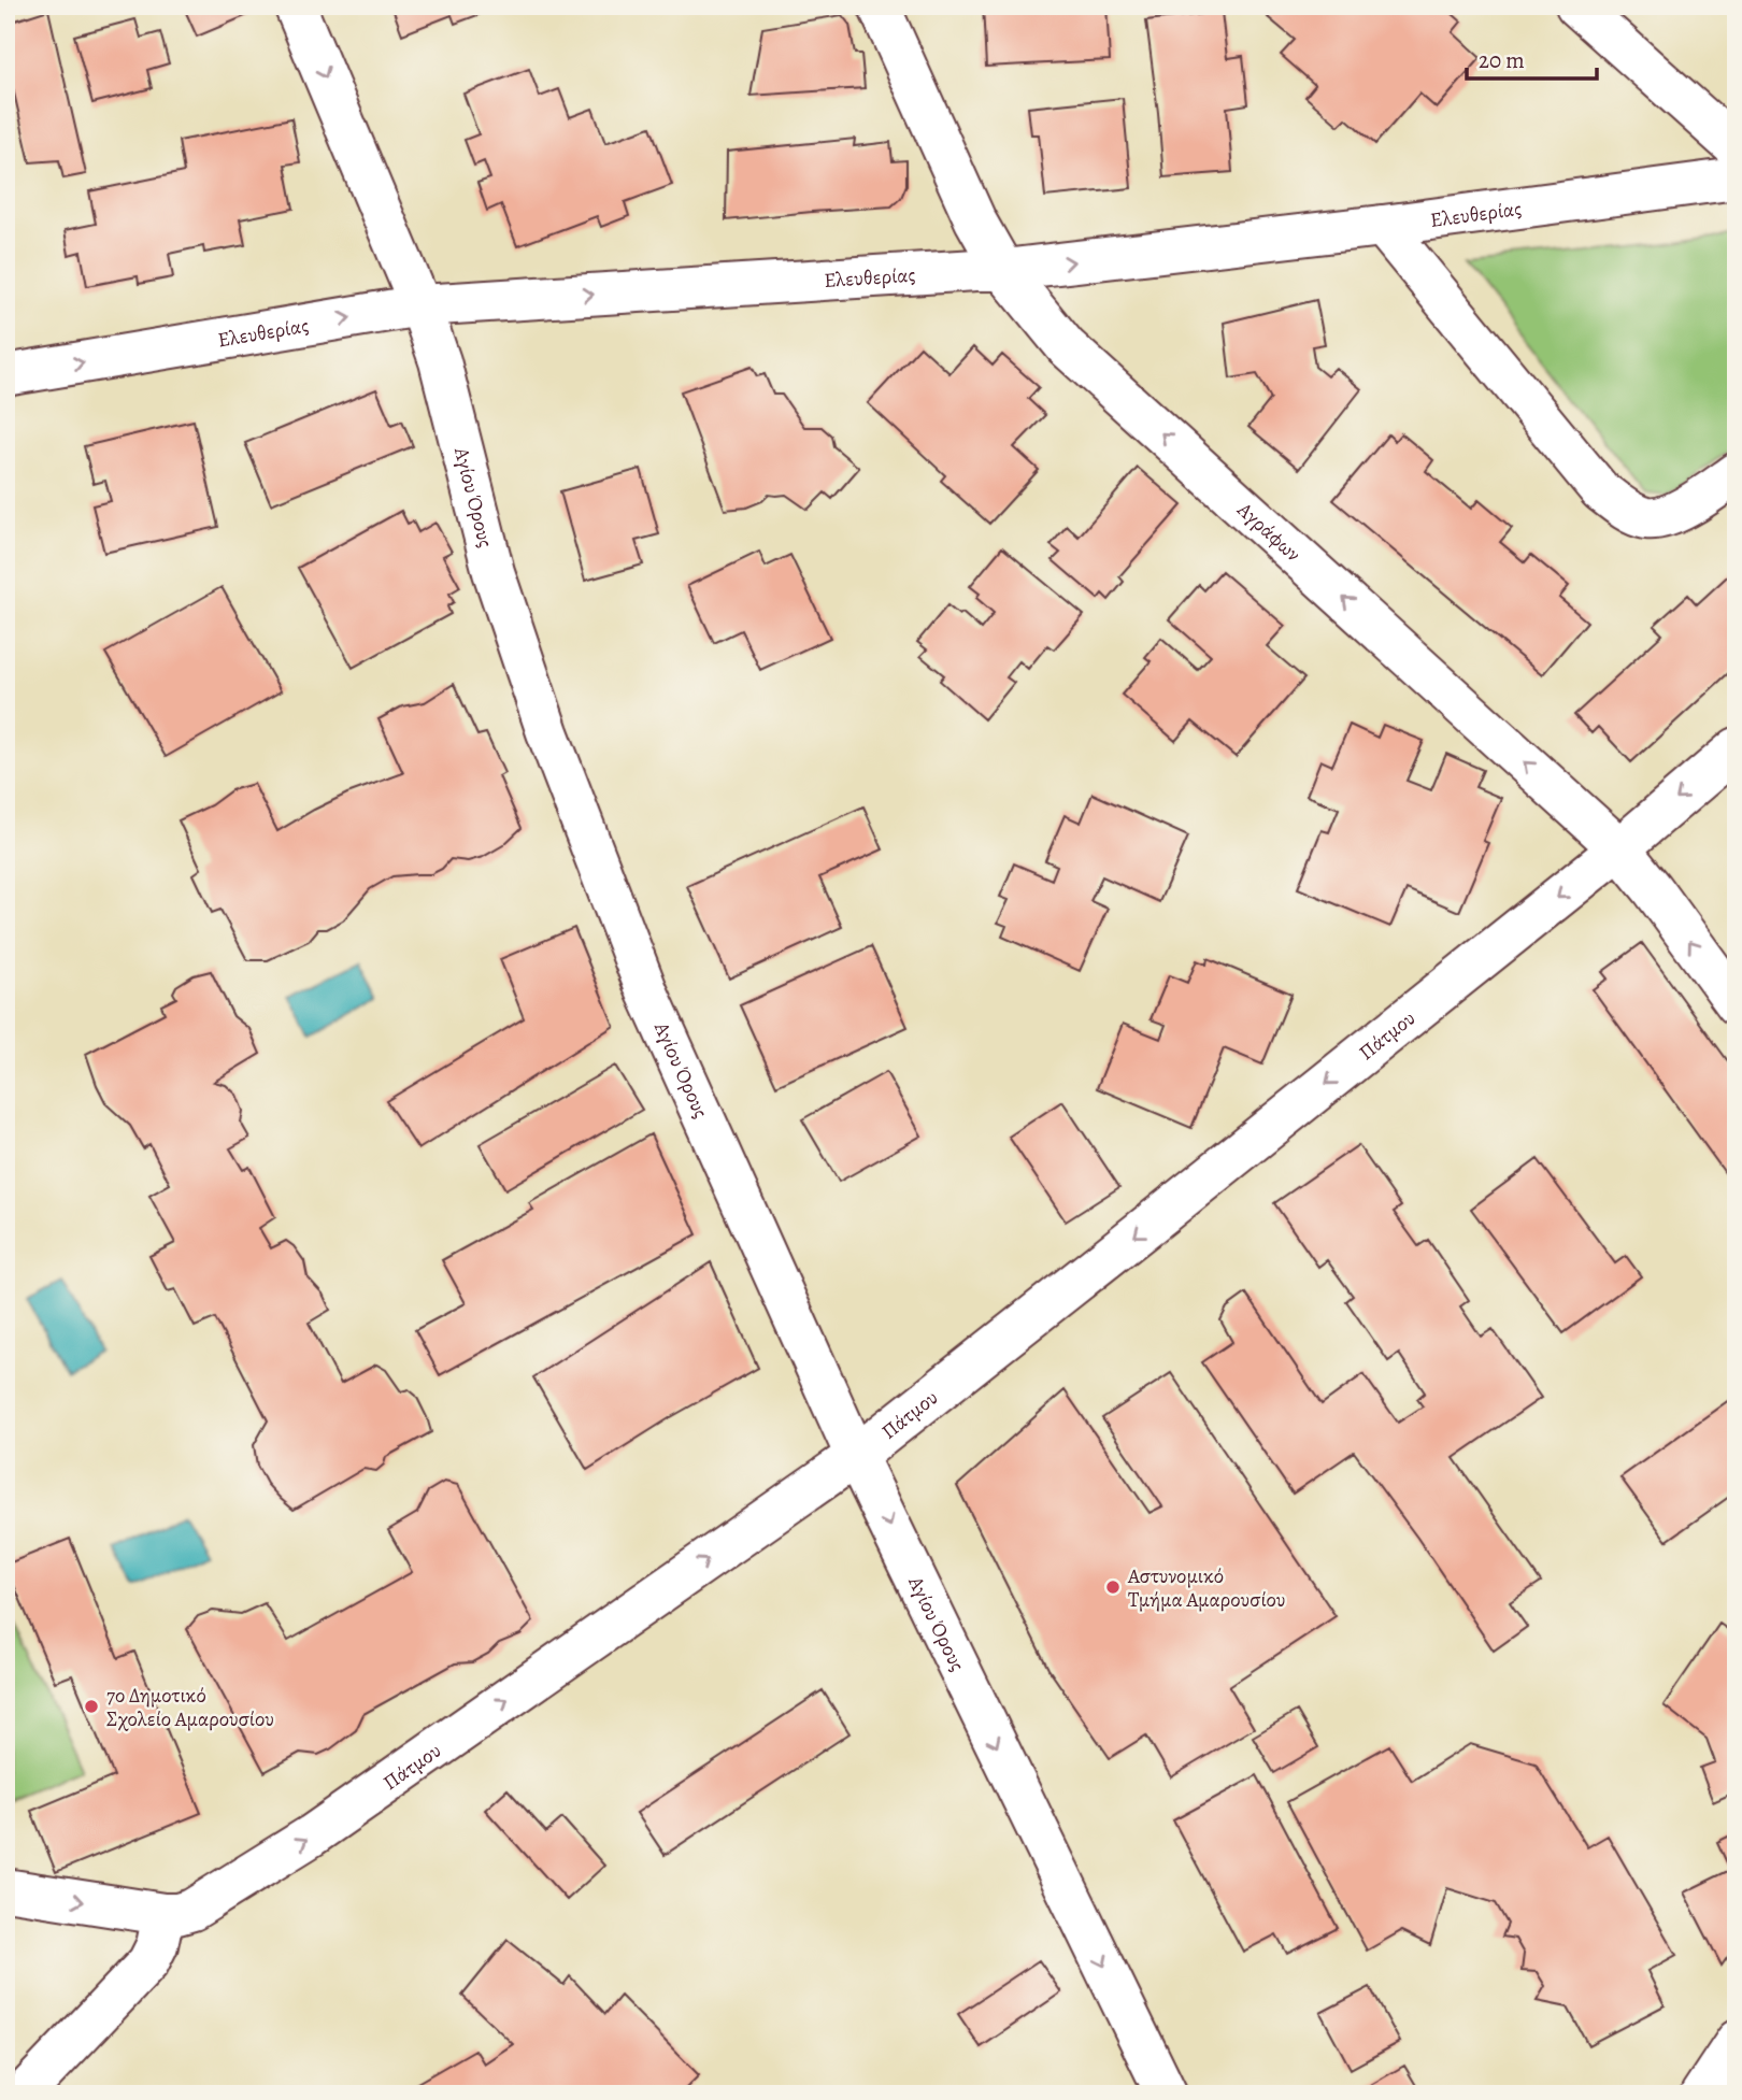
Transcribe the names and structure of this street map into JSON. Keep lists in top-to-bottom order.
{
  "streets": {
    "street": [
      "Ελευθερίας",
      "Αγίου Όρους",
      "Αγράφων",
      "Πάτμου"
    ]
  },
  "crossings": [
    ["Ελευθερίας", "Αγίου Όρους"],
    ["Ελευθερίας", "Αγράφων"],
    ["Αγίου Όρους", "Πάτμου"],
    ["Αγράφων", "Πάτμου"]
  ],
  "one_way": ["Ελευθερίας", "Αγίου Όρους", "Αγράφων"],
  "places": ["Αστυνομικό Τμήμα Αμαρουσίου", "7ο Δημοτικό Σχολείο Αμαρουσίου"],
  "scale_bar": "20 m"
}
